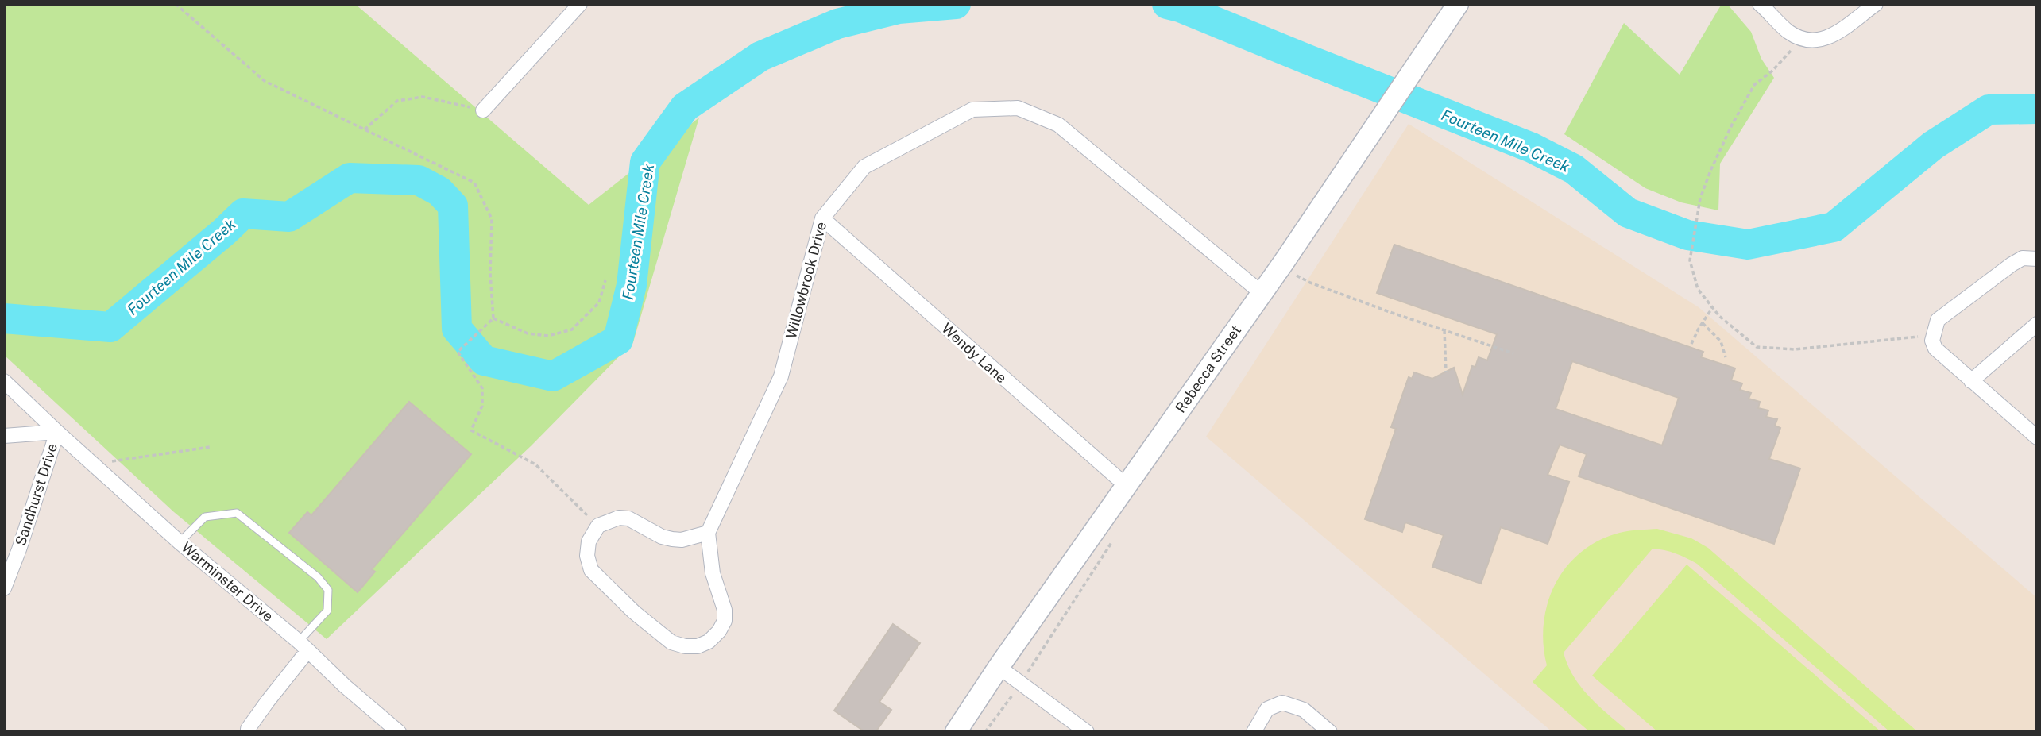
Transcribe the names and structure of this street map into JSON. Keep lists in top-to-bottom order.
{
  "streets": {
    "main road": ["Rebecca Street"],
    "street": [
      "Willowbrook Drive",
      "Wendy Lane",
      "Sandhurst Drive",
      "Warminster Drive"
    ]
  },
  "crossings": [
    ["Willowbrook Drive", "Wendy Lane"],
    ["Willowbrook Drive", "Rebecca Street"],
    ["Wendy Lane", "Rebecca Street"],
    ["Sandhurst Drive", "Warminster Drive"]
  ],
  "water": ["Fourteen Mile Creek"]
}
